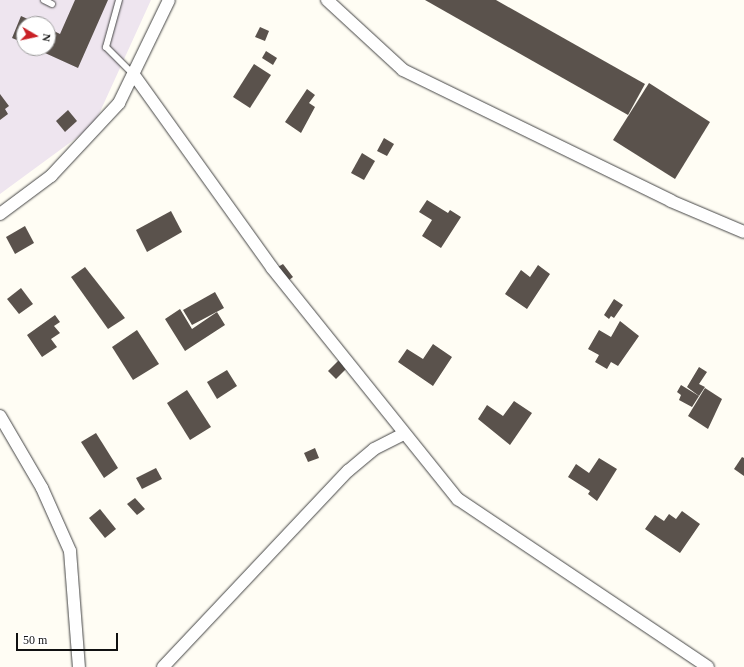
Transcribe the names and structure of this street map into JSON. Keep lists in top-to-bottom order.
{
  "scale_bar": "50 m",
  "north": "right"
}
